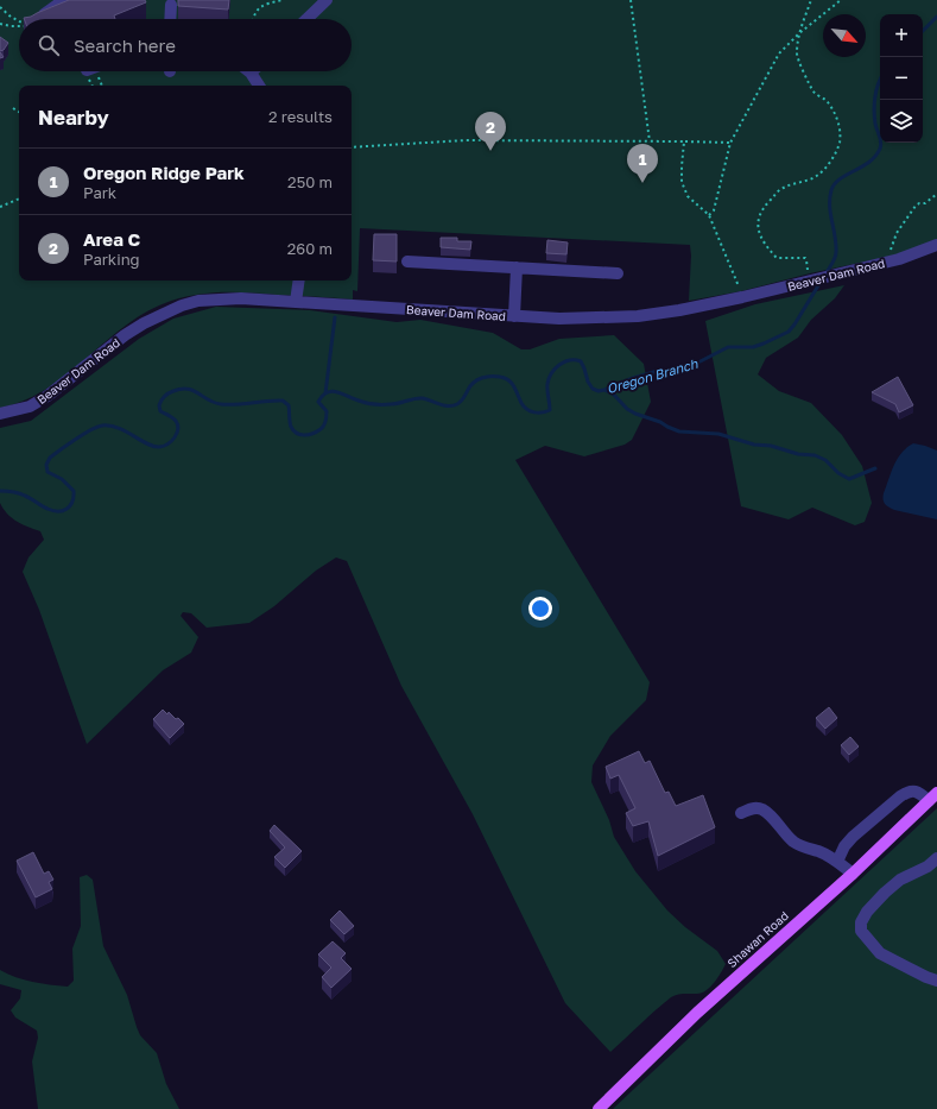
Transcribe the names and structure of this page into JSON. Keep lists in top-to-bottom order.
{
  "streets": {
    "main road": ["Shawan Road"],
    "street": ["Beaver Dam Road"]
  },
  "water": ["Oregon Branch"],
  "north": "bottom right",
  "page": {
    "map_buttons": ["+", "−"],
    "search": "Search here",
    "heading": ["Nearby", "2 results"],
    "pins": ["2", "1"],
    "list": [
      {
        "mark": "1",
        "name": "Oregon Ridge Park",
        "note": "Park",
        "value": "250 m"
      },
      {
        "mark": "2",
        "name": "Area C",
        "note": "Parking",
        "value": "260 m"
      }
    ]
  }
}
